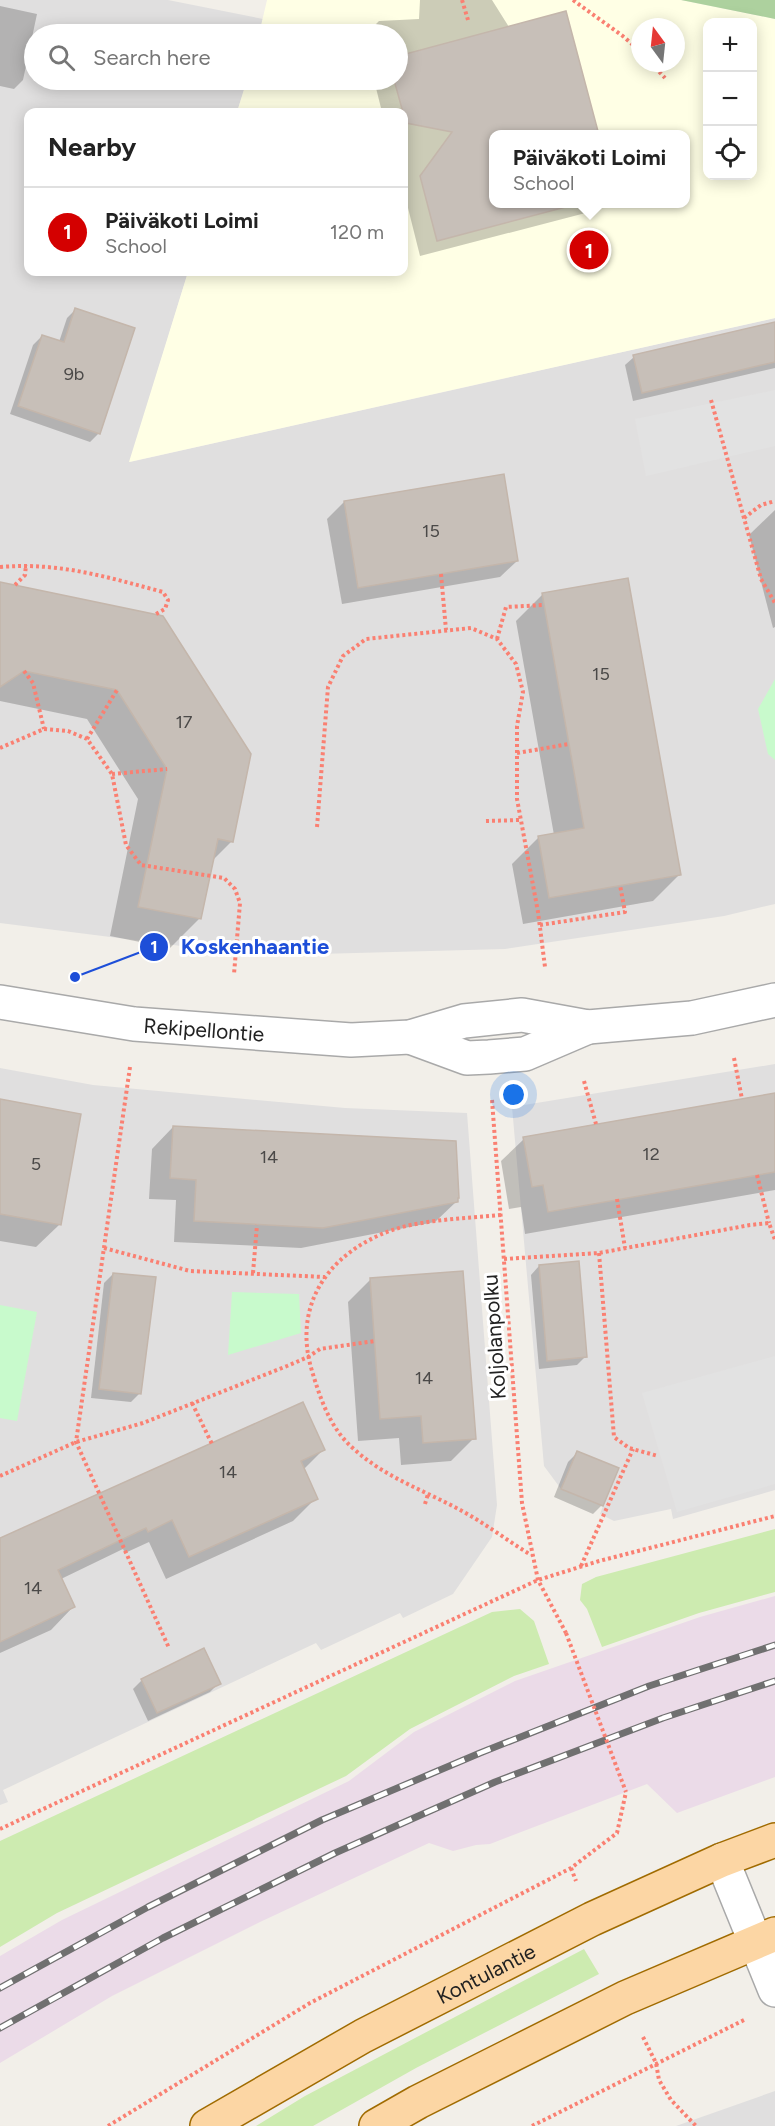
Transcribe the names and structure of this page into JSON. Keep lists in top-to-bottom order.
{
  "streets": {
    "main road": ["Kontulantie"],
    "street": ["Rekipellontie"],
    "path": ["Koljolanpolku"]
  },
  "places": ["Koskenhaantie"],
  "house_numbers": [
    "9b",
    "15",
    "15",
    "17",
    "12",
    "14",
    "5",
    "14",
    "14",
    "14"
  ],
  "north": "top",
  "page": {
    "map_buttons": ["+", "−"],
    "search": "Search here",
    "heading": "Nearby",
    "popup": ["Päiväkoti Loimi", "School"],
    "list": [
      {
        "mark": "1",
        "name": "Päiväkoti Loimi",
        "note": "School",
        "value": "120 m"
      }
    ],
    "pins": "1"
  }
}
